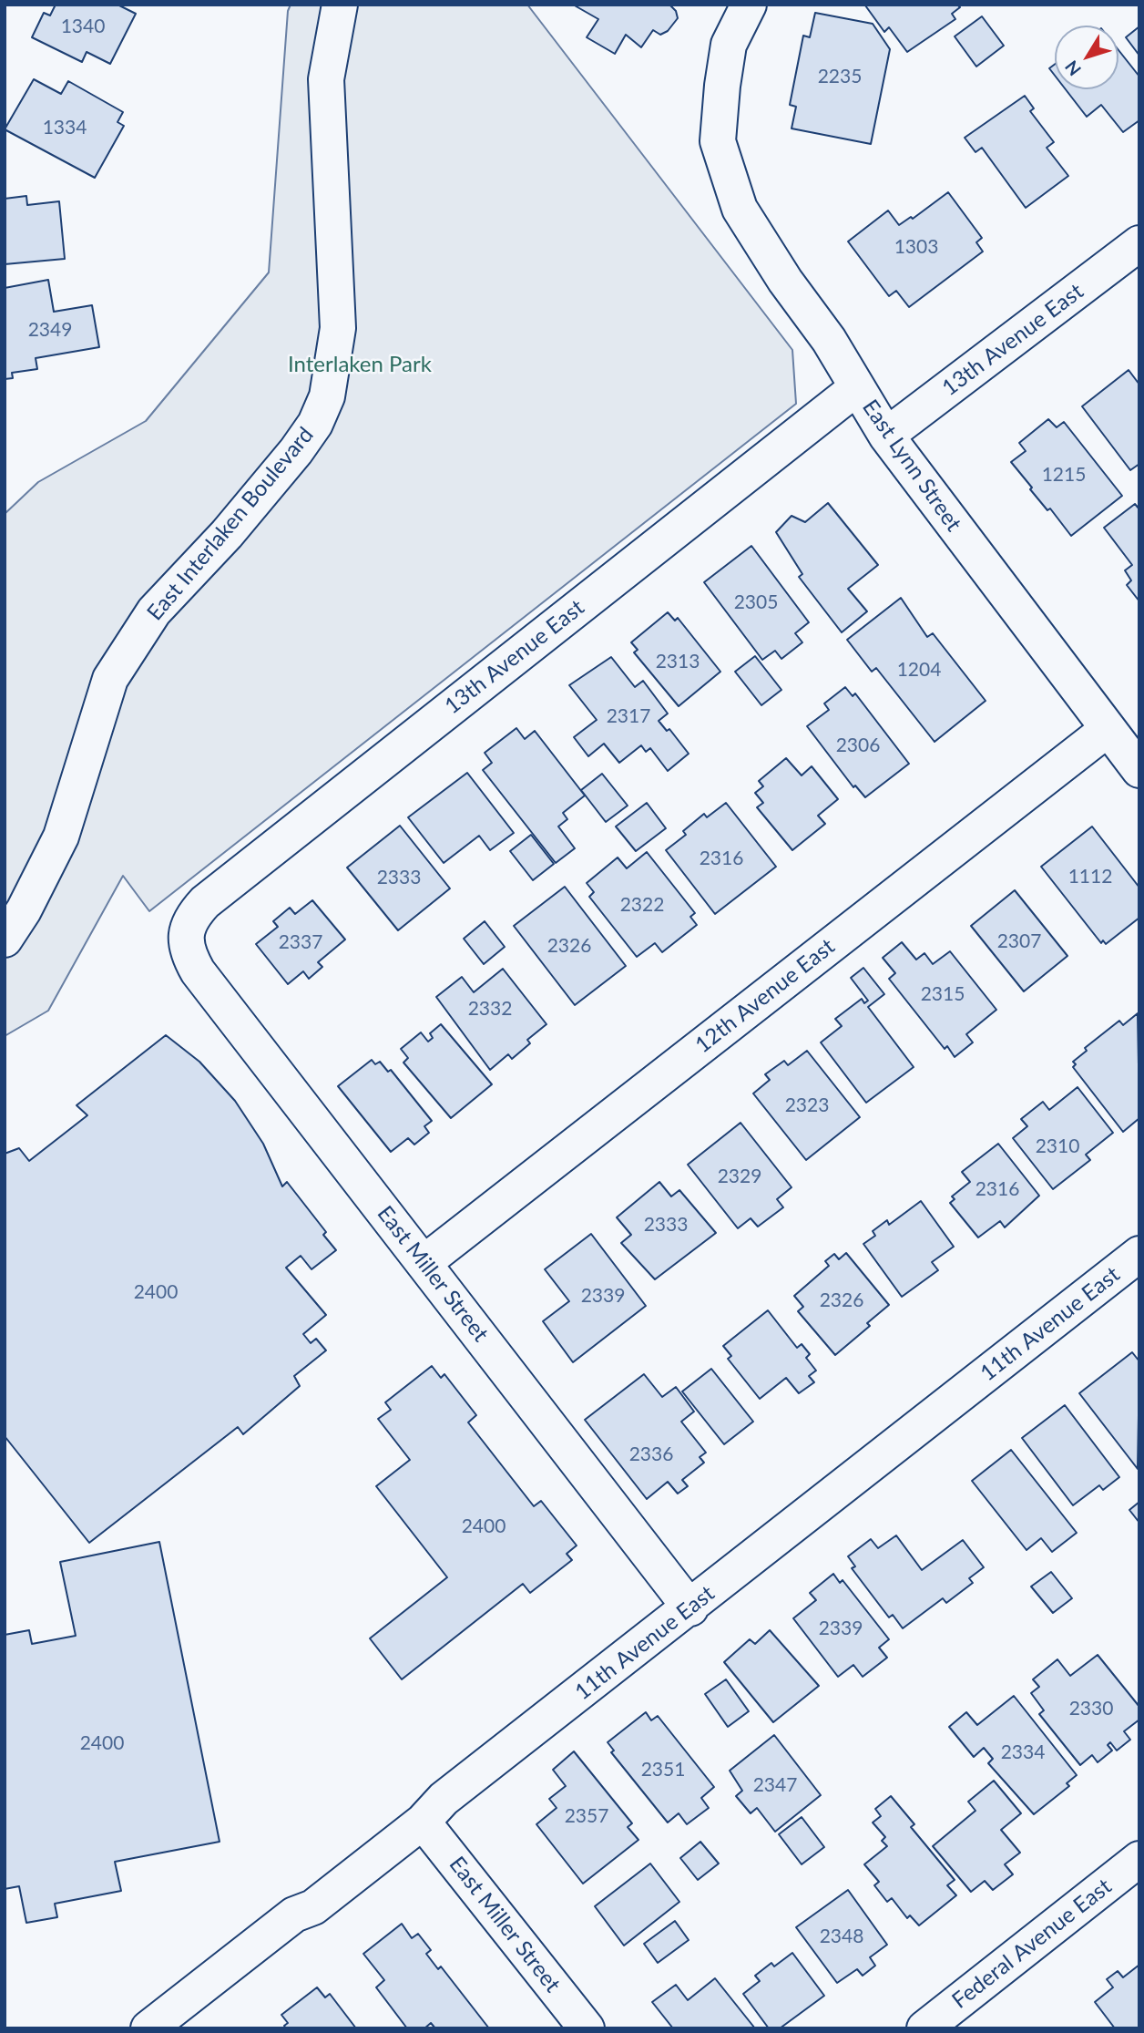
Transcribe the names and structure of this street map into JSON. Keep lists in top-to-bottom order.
{
  "streets": {
    "street": [
      "13th Avenue East",
      "East Lynn Street",
      "East Interlaken Boulevard",
      "12th Avenue East",
      "East Miller Street",
      "11th Avenue East",
      "Federal Avenue East"
    ]
  },
  "crossings": [
    ["13th Avenue East", "East Lynn Street"],
    ["13th Avenue East", "East Miller Street"],
    ["East Lynn Street", "12th Avenue East"],
    ["12th Avenue East", "East Miller Street"],
    ["East Miller Street", "11th Avenue East"]
  ],
  "parks": ["Interlaken Park"],
  "house_numbers": [
    "1340",
    "2235",
    "1334",
    "1303",
    "2349",
    "1215",
    "2305",
    "2313",
    "1204",
    "2317",
    "2306",
    "2316",
    "1112",
    "2333",
    "2322",
    "2307",
    "2337",
    "2326",
    "2315",
    "2332",
    "2323",
    "2310",
    "2329",
    "2316",
    "2333",
    "2400",
    "2339",
    "2326",
    "2336",
    "2400",
    "2339",
    "2330",
    "2400",
    "2334",
    "2351",
    "2347",
    "2357",
    "2348"
  ],
  "north": "bottom left"
}
